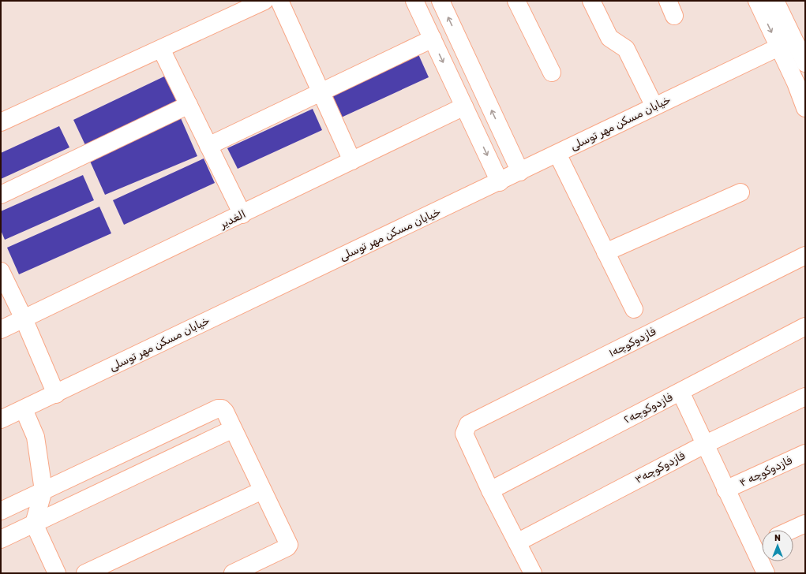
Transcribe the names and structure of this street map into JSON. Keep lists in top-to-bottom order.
{
  "streets": {
    "street": [
      "خیابان مسکن مهر توسلی",
      "الغدیر",
      "فازدوکوچه۱",
      "فازدوکوچه۲",
      "فازدوکوچه۳",
      "فازدوکوچه ۴"
    ]
  },
  "crossings": [
    ["فازدوکوچه۱", "فازدوکوچه۲"]
  ],
  "north": "top"
}
